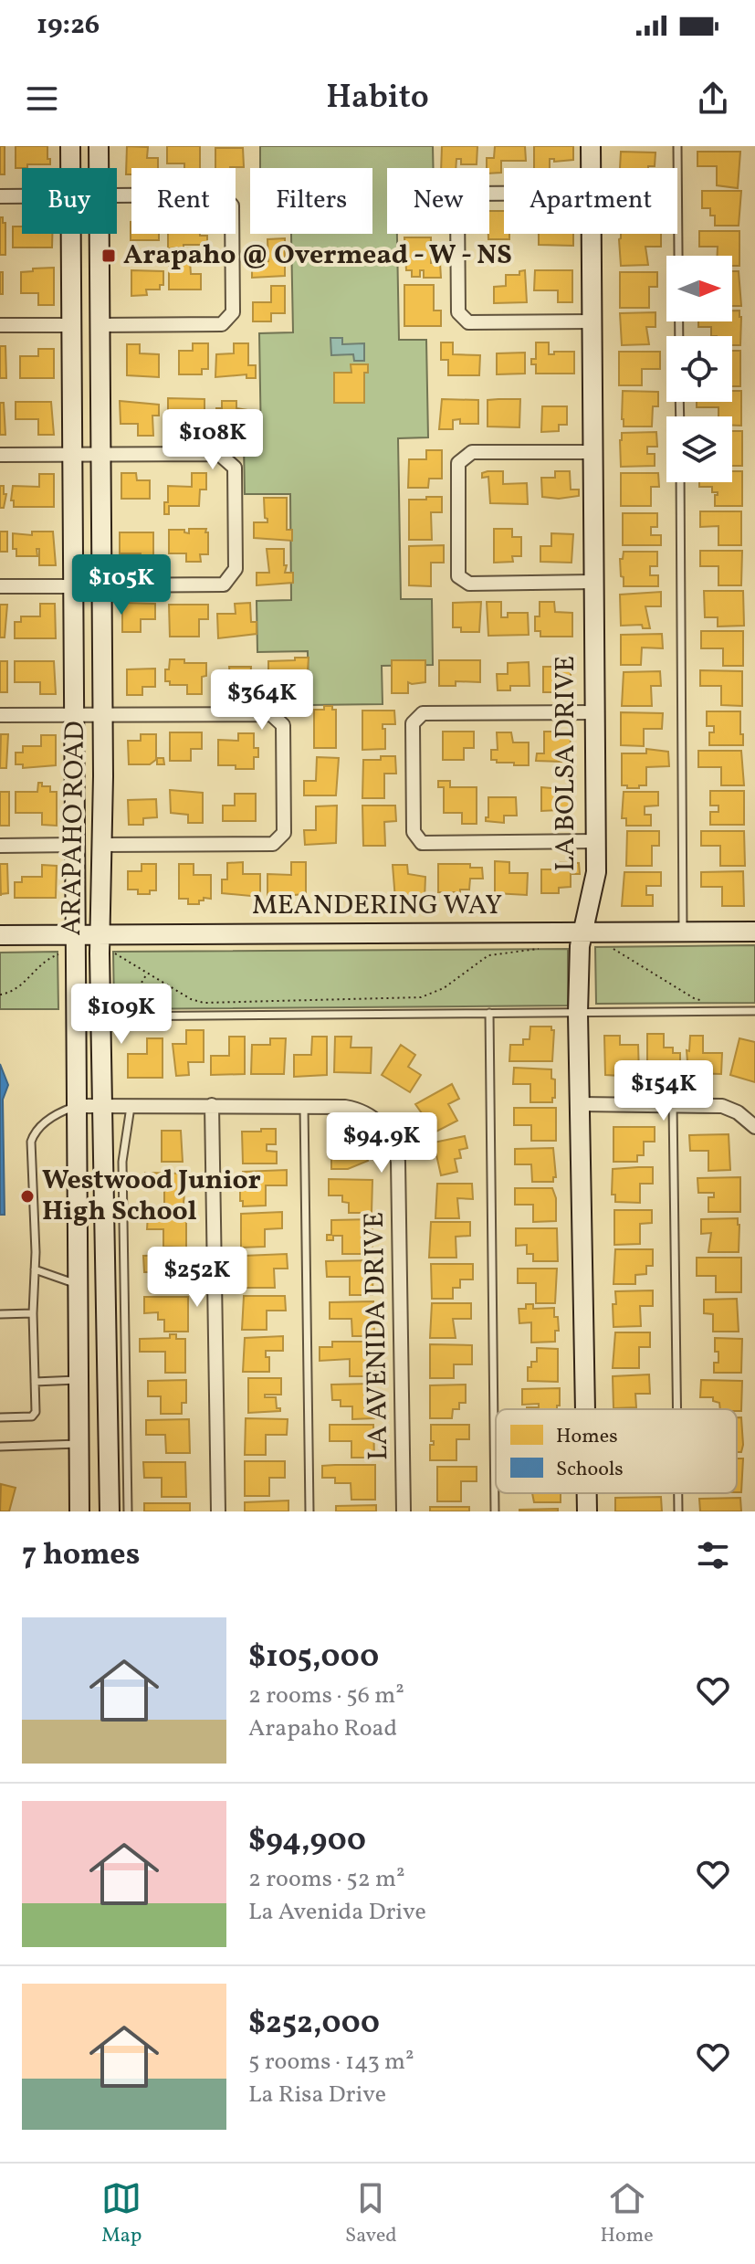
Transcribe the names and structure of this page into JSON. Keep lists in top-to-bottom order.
{
  "streets": {
    "main road": ["LA BOLSA DRIVE", "ARAPAHO ROAD", "MEANDERING WAY"],
    "street": ["LA AVENIDA DRIVE"]
  },
  "crossings": [
    ["LA BOLSA DRIVE", "MEANDERING WAY"],
    ["ARAPAHO ROAD", "MEANDERING WAY"],
    ["ARAPAHO ROAD", "LA AVENIDA DRIVE"]
  ],
  "places": {
    "transit": ["Arapaho @ Overmead - W - NS"],
    "other": ["Westwood Junior High School"]
  },
  "legend": ["Homes", "Schools"],
  "north": "right",
  "page": {
    "status": "19:26",
    "header": "Habito",
    "chip": [
      "Buy",
      "Rent",
      "Filters",
      "New",
      "Apartment"
    ],
    "price": [
      "$108K",
      "$105K",
      "$364K",
      "$109K",
      "$154K",
      "$94.9K",
      "$252K"
    ],
    "heading": "7 homes",
    "list": [
      {
        "name": "$105,000",
        "note": "2 rooms · 56 m² · Arapaho Road"
      },
      {
        "name": "$94,900",
        "note": "2 rooms · 52 m² · La Avenida Drive"
      },
      {
        "name": "$252,000",
        "note": "5 rooms · 143 m² · La Risa Drive"
      }
    ],
    "tabs": ["Map", "Saved", "Home"]
  }
}
